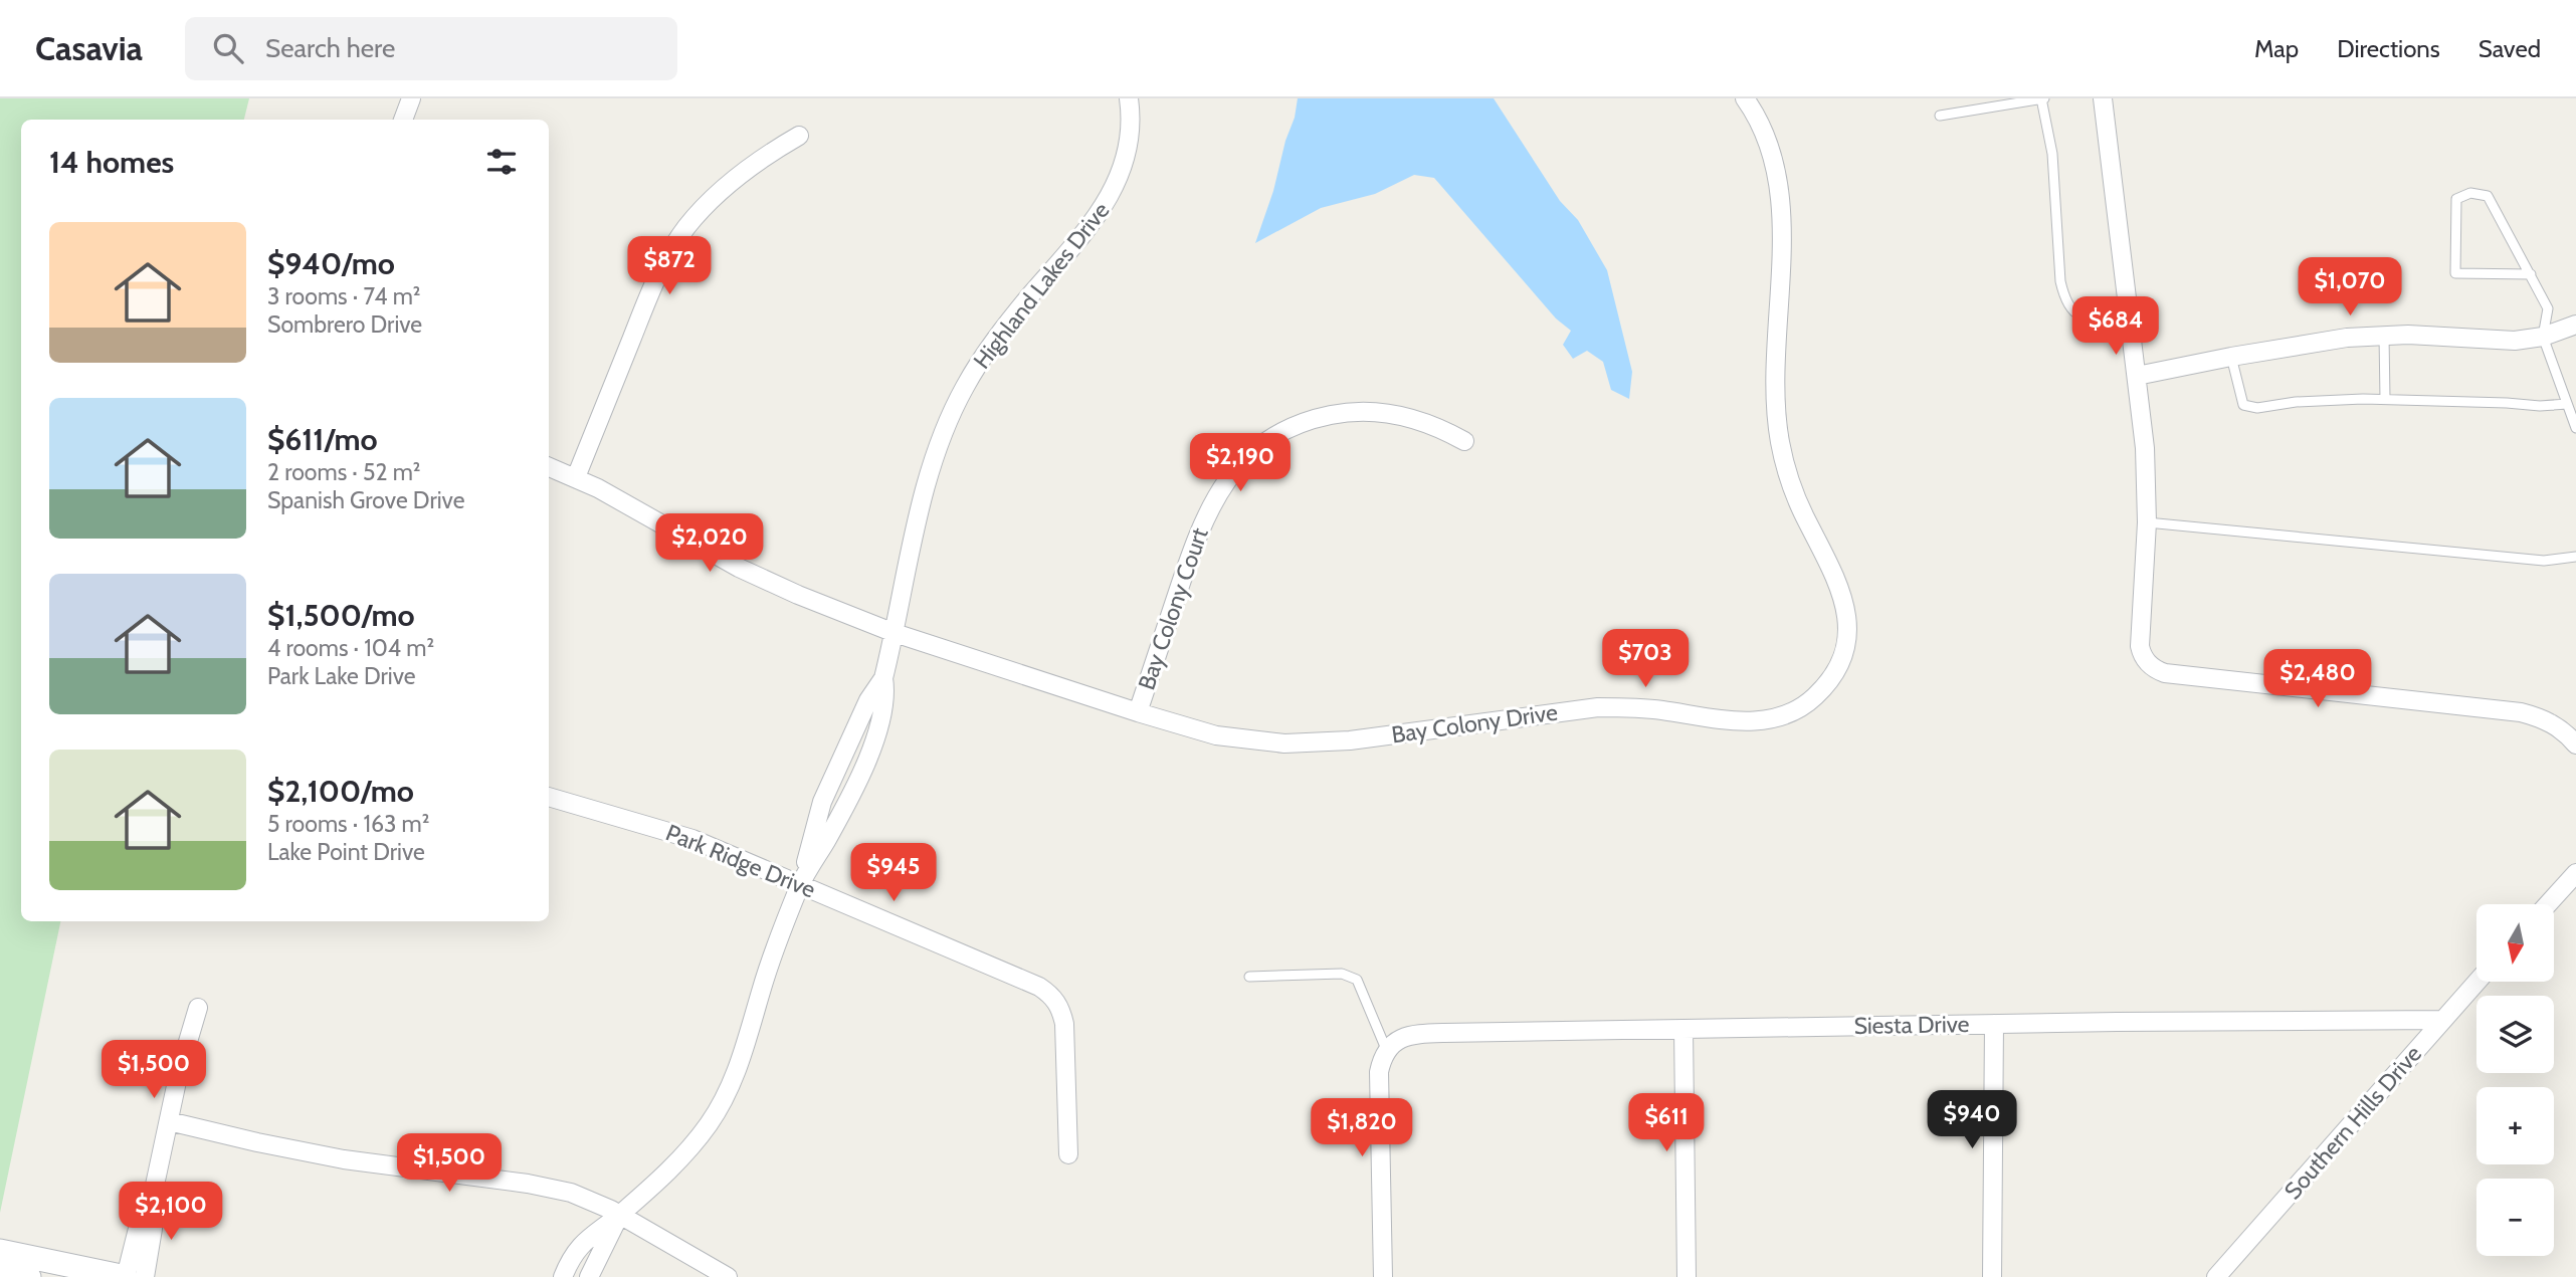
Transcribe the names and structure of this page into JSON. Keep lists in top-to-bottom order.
{
  "streets": {
    "street": [
      "Highland Lakes Drive",
      "Bay Colony Court",
      "Bay Colony Drive",
      "Park Ridge Drive",
      "Siesta Drive",
      "Southern Hills Drive"
    ]
  },
  "crossings": [
    ["Highland Lakes Drive", "Bay Colony Drive"],
    ["Highland Lakes Drive", "Park Ridge Drive"],
    ["Bay Colony Court", "Bay Colony Drive"],
    ["Siesta Drive", "Southern Hills Drive"]
  ],
  "north": "bottom",
  "page": {
    "header": "Casavia",
    "search": "Search here",
    "nav": ["Map", "Directions", "Saved"],
    "heading": "14 homes",
    "list": [
      {
        "name": "$940/mo",
        "note": "3 rooms · 74 m² · Sombrero Drive"
      },
      {
        "name": "$611/mo",
        "note": "2 rooms · 52 m² · Spanish Grove Drive"
      },
      {
        "name": "$1,500/mo",
        "note": "4 rooms · 104 m² · Park Lake Drive"
      },
      {
        "name": "$2,100/mo",
        "note": "5 rooms · 163 m² · Lake Point Drive"
      }
    ],
    "price": [
      "$872",
      "$1,070",
      "$684",
      "$2,190",
      "$2,020",
      "$703",
      "$2,480",
      "$945",
      "$1,500",
      "$940",
      "$611",
      "$1,820",
      "$1,500",
      "$2,100"
    ],
    "map_buttons": ["+", "−"]
  }
}
